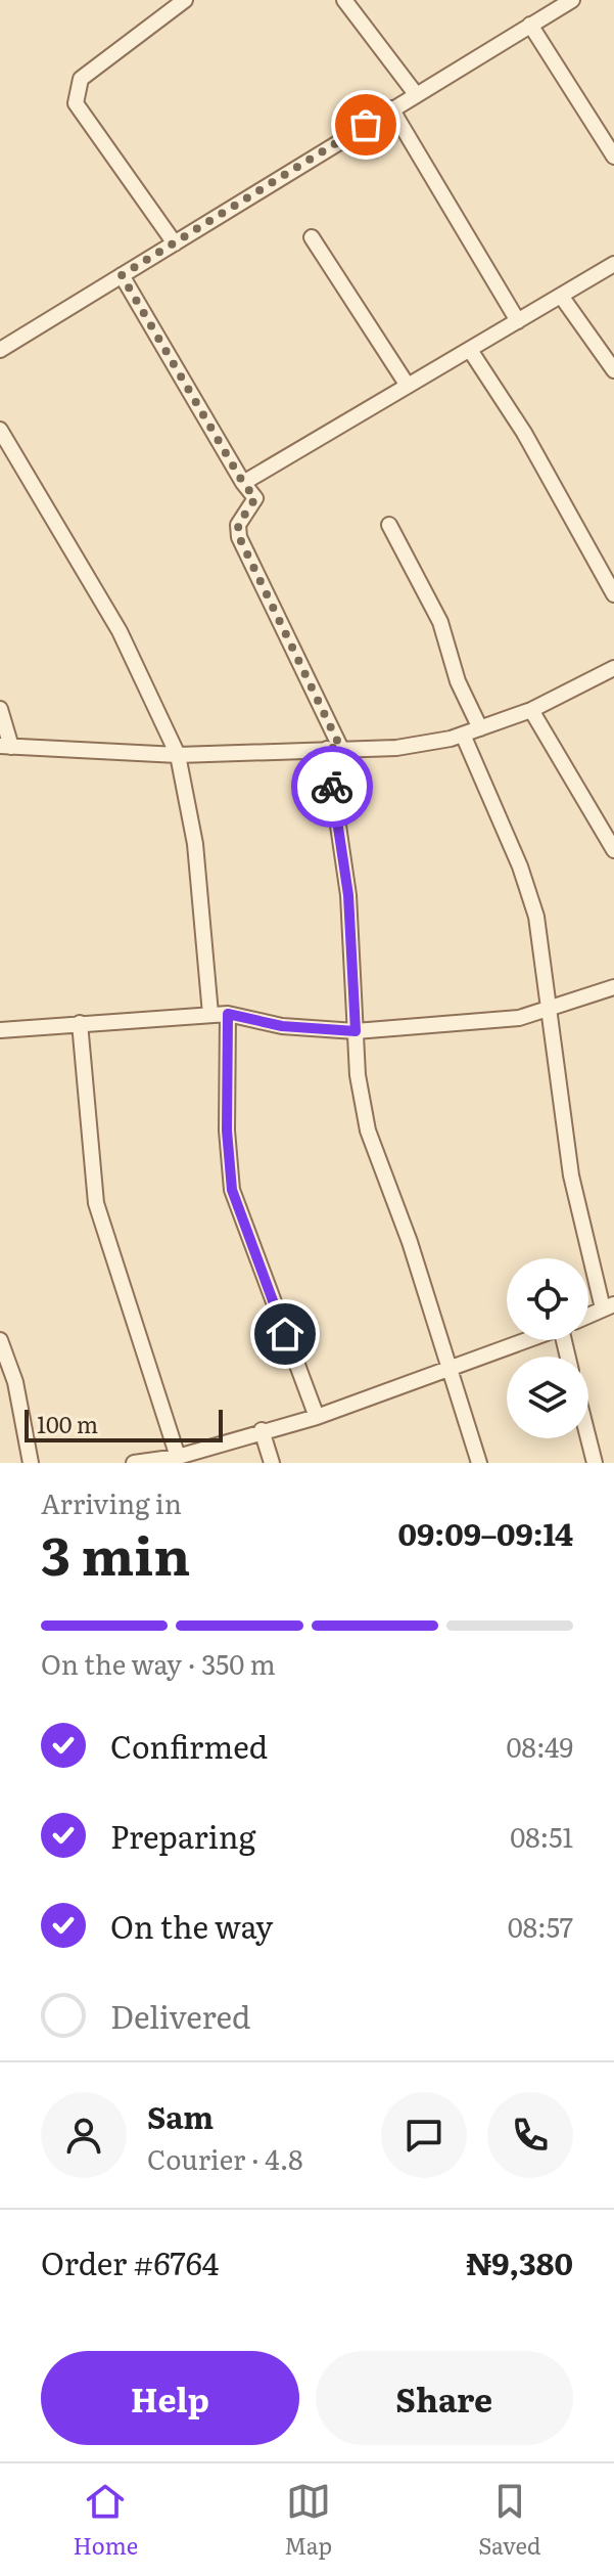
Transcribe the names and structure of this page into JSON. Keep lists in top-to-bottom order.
{
  "scale_bar": "100 m",
  "page": {
    "scale": "100 m",
    "heading": ["3 min", "Arriving in", "09:09–09:14"],
    "panel": [
      "Sam",
      "Courier · 4.8",
      "Order #6764",
      "₦9,380"
    ],
    "bar": "On the way · 350 m",
    "list": [
      ["Confirmed", "08:49"],
      ["Preparing", "08:51"],
      ["On the way", "08:57"],
      "Delivered"
    ],
    "buttons": ["Help", "Share"],
    "tabs": ["Home", "Map", "Saved"]
  }
}
